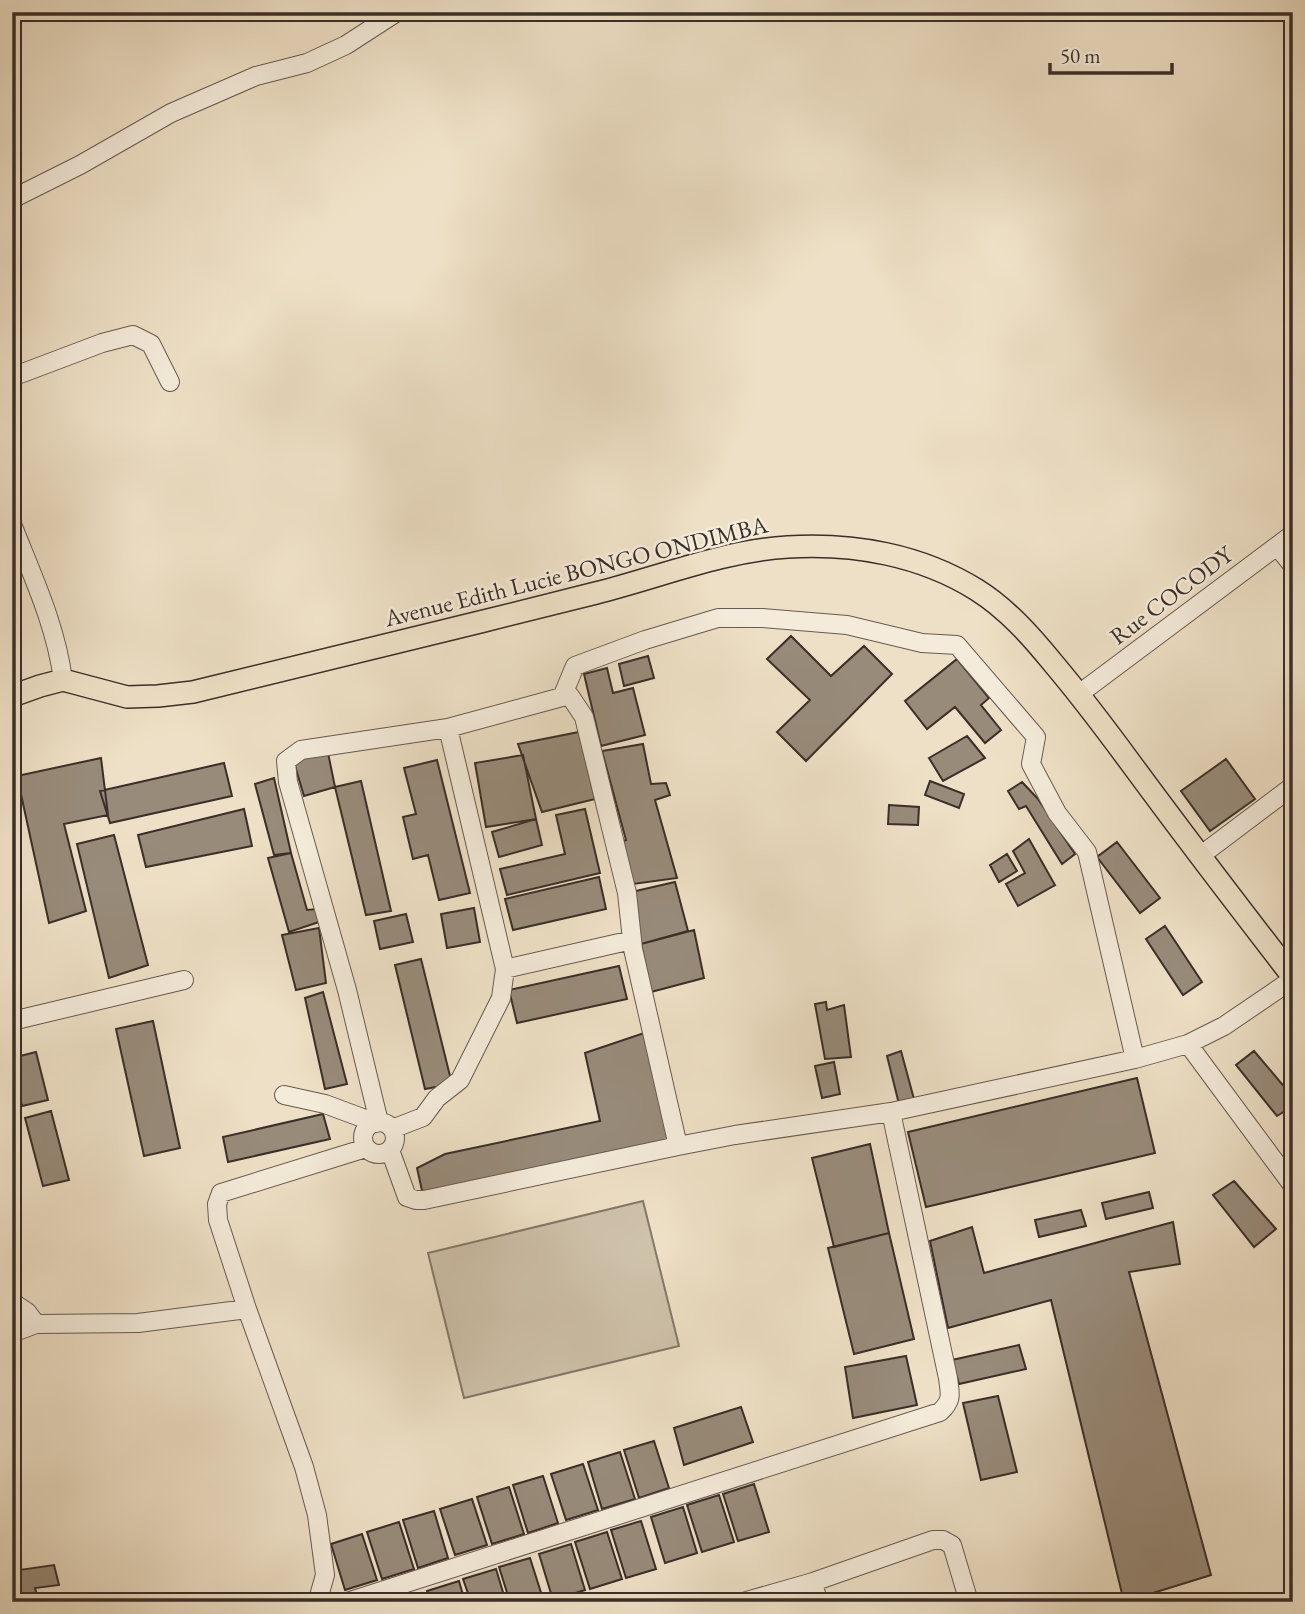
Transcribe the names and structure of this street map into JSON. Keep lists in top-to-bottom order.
{
  "streets": {
    "main road": ["Avenue Edith Lucie BONGO ONDIMBA"],
    "street": ["Rue COCODY"]
  },
  "crossings": [
    ["Avenue Edith Lucie BONGO ONDIMBA", "Rue COCODY"]
  ],
  "scale_bar": "50 m"
}
